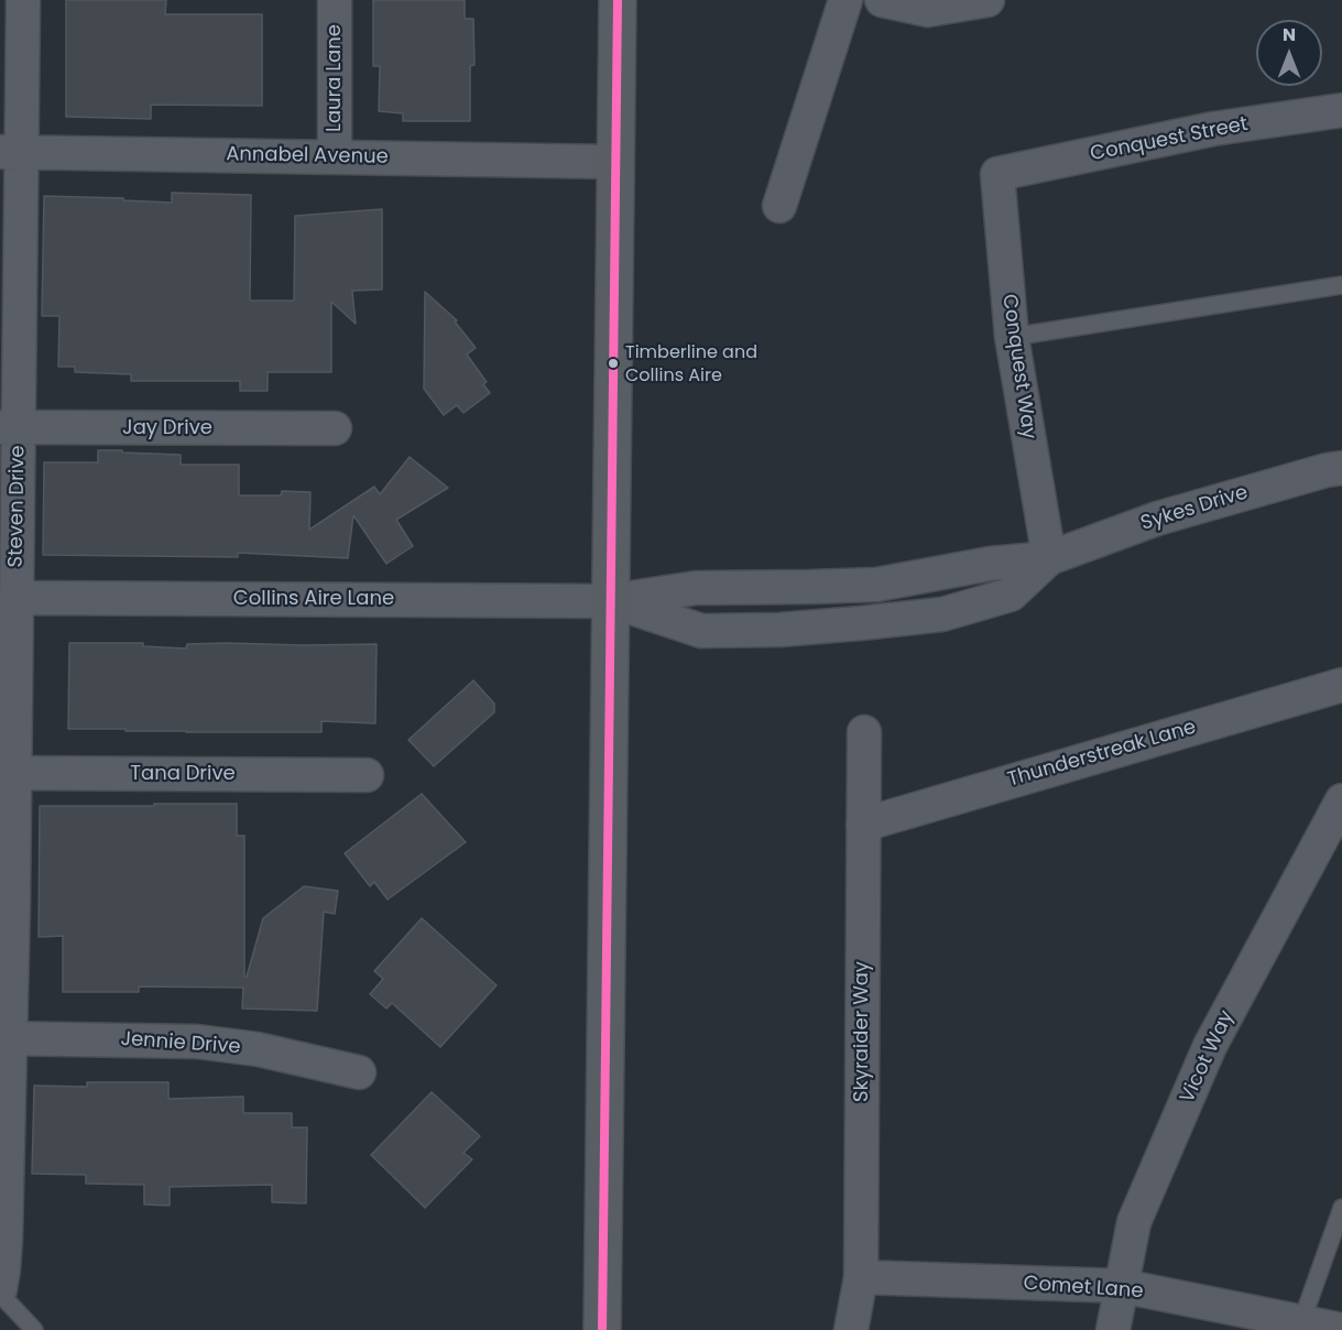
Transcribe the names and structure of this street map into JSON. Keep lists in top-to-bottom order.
{
  "streets": {
    "street": [
      "Laura Lane",
      "Conquest Street",
      "Annabel Avenue",
      "Conquest Way",
      "Jay Drive",
      "Steven Drive",
      "Sykes Drive",
      "Collins Aire Lane",
      "Thunderstreak Lane",
      "Tana Drive",
      "Skyraider Way",
      "Jennie Drive",
      "Vicot Way",
      "Comet Lane"
    ]
  },
  "crossings": [
    ["Laura Lane", "Annabel Avenue"],
    ["Conquest Street", "Conquest Way"],
    ["Annabel Avenue", "Steven Drive"],
    ["Conquest Way", "Sykes Drive"],
    ["Jay Drive", "Steven Drive"],
    ["Steven Drive", "Collins Aire Lane"],
    ["Steven Drive", "Tana Drive"],
    ["Steven Drive", "Jennie Drive"],
    ["Thunderstreak Lane", "Skyraider Way"],
    ["Skyraider Way", "Comet Lane"],
    ["Vicot Way", "Comet Lane"]
  ],
  "places": ["Timberline and Collins Aire"],
  "north": "top"
}
